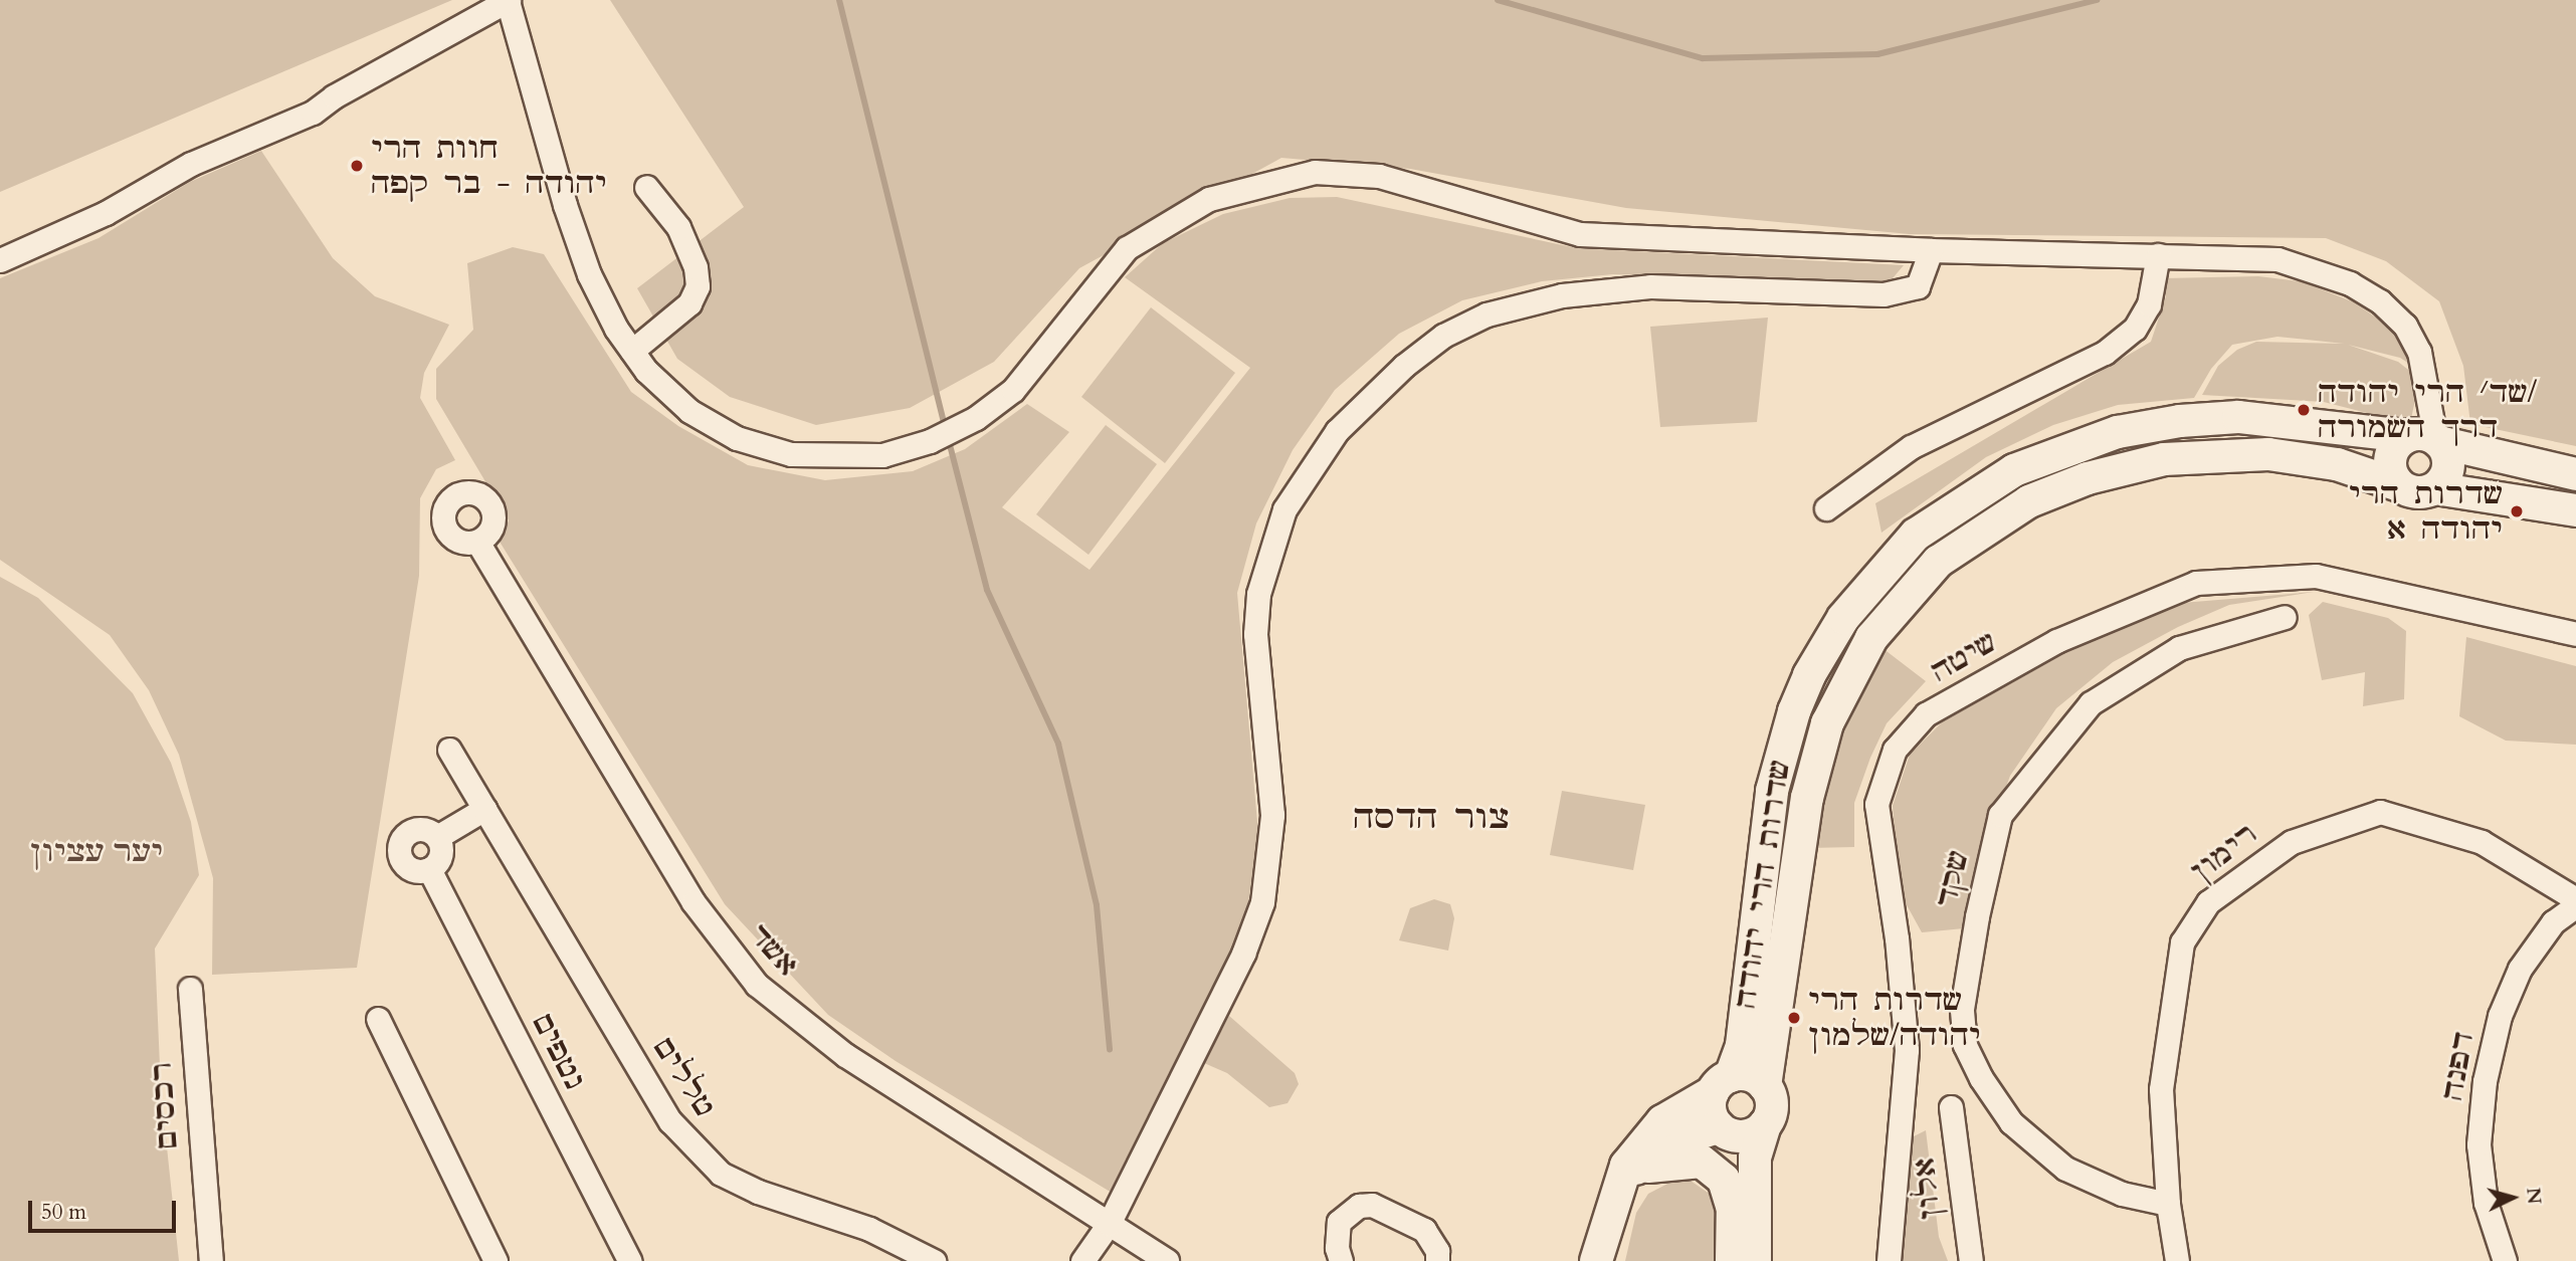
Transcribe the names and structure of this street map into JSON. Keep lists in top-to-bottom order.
{
  "streets": {
    "street": [
      "שיטה",
      "רימון",
      "שקד",
      "שדרות הרי יהודה",
      "אשד",
      "נטפים",
      "דפנה",
      "טללים",
      "רכסים",
      "אלון"
    ]
  },
  "crossings": [
    ["רימון", "שקד"]
  ],
  "districts": ["צור הדסה"],
  "parks": ["יער עציון"],
  "places": [
    "חוות הרי יהודה - בר קפה",
    "שד׳ הרי יהודה/ דרך השמורה",
    "שדרות הרי יהודה א",
    "שדרות הרי יהודה/שלמון"
  ],
  "scale_bar": "50 m",
  "north": "right"
}
